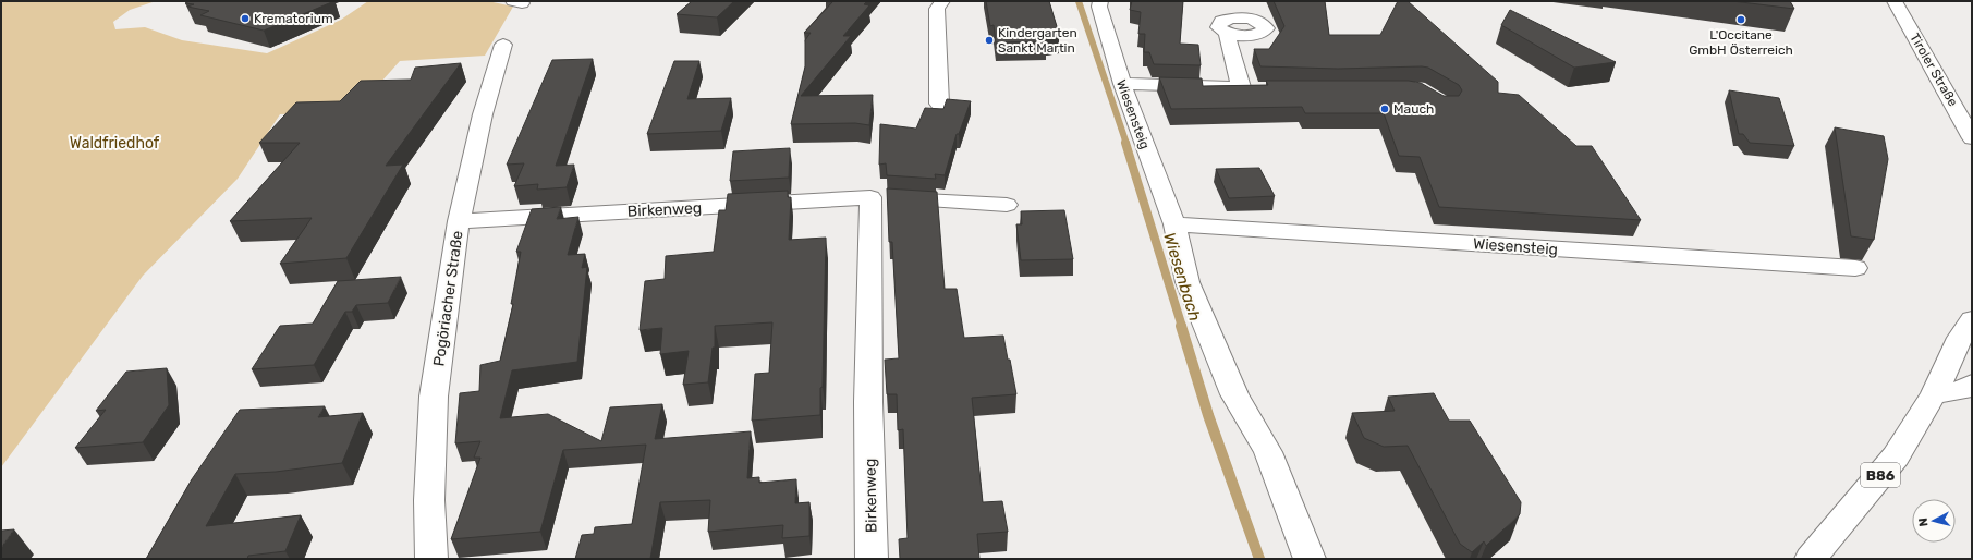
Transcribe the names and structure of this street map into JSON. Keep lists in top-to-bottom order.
{
  "streets": {
    "street": [
      "Tiroler Straße",
      "Wiesensteig",
      "Birkenweg",
      "Pogöriacher Straße",
      "B86"
    ]
  },
  "crossings": [
    ["Birkenweg", "Pogöriacher Straße"]
  ],
  "water": ["Wiesenbach"],
  "parks": ["Waldfriedhof"],
  "places": [
    "Krematorium",
    "L'Occitane GmbH Österreich",
    "Kindergarten Sankt Martin",
    "Mauch"
  ],
  "north": "left"
}
